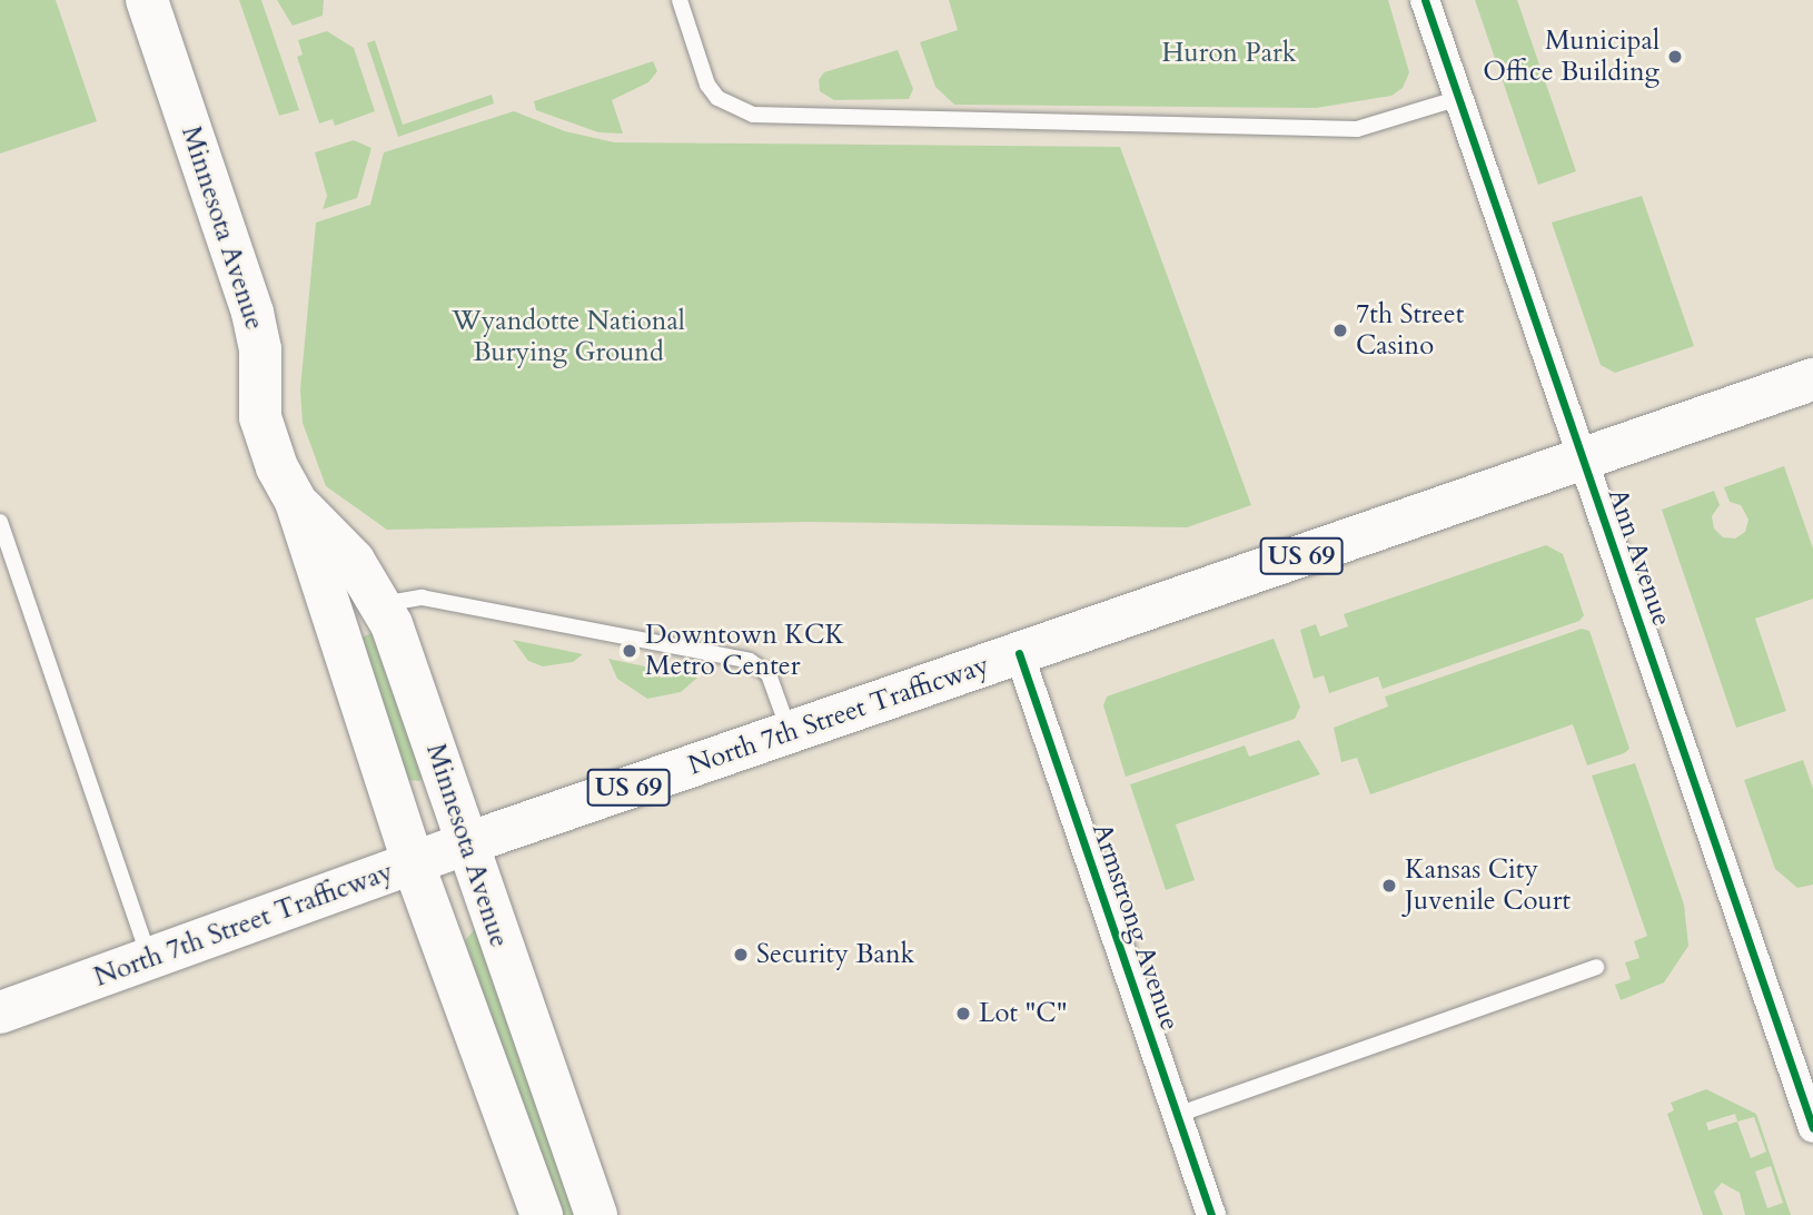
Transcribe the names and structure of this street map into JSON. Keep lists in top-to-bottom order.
{
  "streets": {
    "main road": ["Minnesota Avenue", "US 69", "North 7th Street Trafficway"],
    "street": ["Ann Avenue", "Armstrong Avenue"]
  },
  "crossings": [
    ["Minnesota Avenue", "North 7th Street Trafficway"],
    ["Ann Avenue", "North 7th Street Trafficway"],
    ["North 7th Street Trafficway", "Armstrong Avenue"]
  ],
  "parks": ["Huron Park", "Wyandotte National Burying Ground"],
  "places": [
    "Municipal Office Building",
    "7th Street Casino",
    "Downtown KCK Metro Center",
    "Kansas City Juvenile Court",
    "Security Bank",
    "Lot \"C\""
  ]
}
